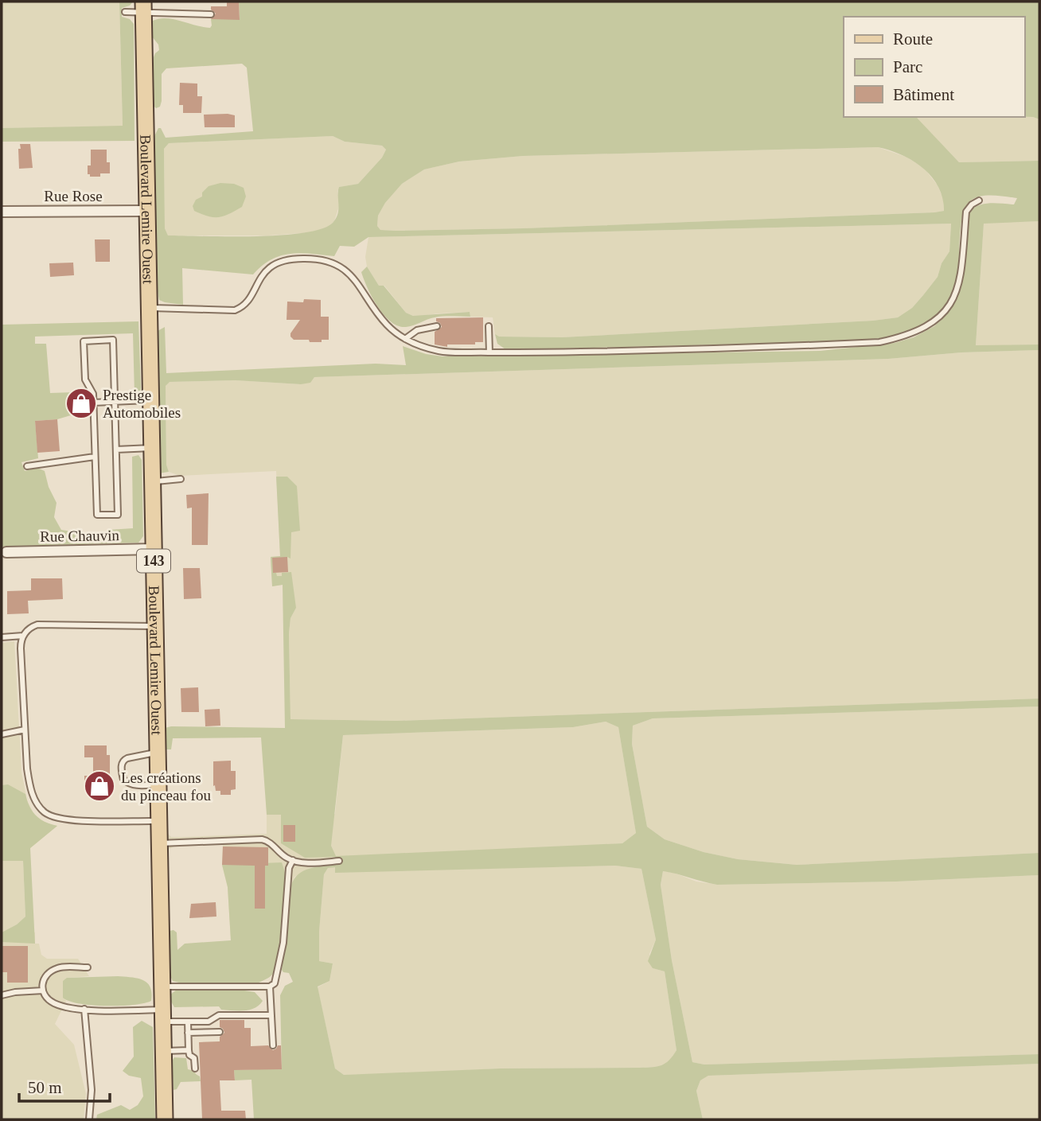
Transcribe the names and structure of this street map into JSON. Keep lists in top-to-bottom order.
{
  "streets": {
    "main road": ["Boulevard Lemire Ouest", "143"],
    "street": ["Rue Rose", "Rue Chauvin"]
  },
  "crossings": [
    ["Rue Rose", "Boulevard Lemire Ouest"],
    ["Boulevard Lemire Ouest", "Rue Chauvin"]
  ],
  "places": {
    "shop": ["Prestige Automobiles", "Les créations du pinceau fou"]
  },
  "legend": ["Route", "Parc", "Bâtiment"],
  "scale_bar": "50 m"
}
